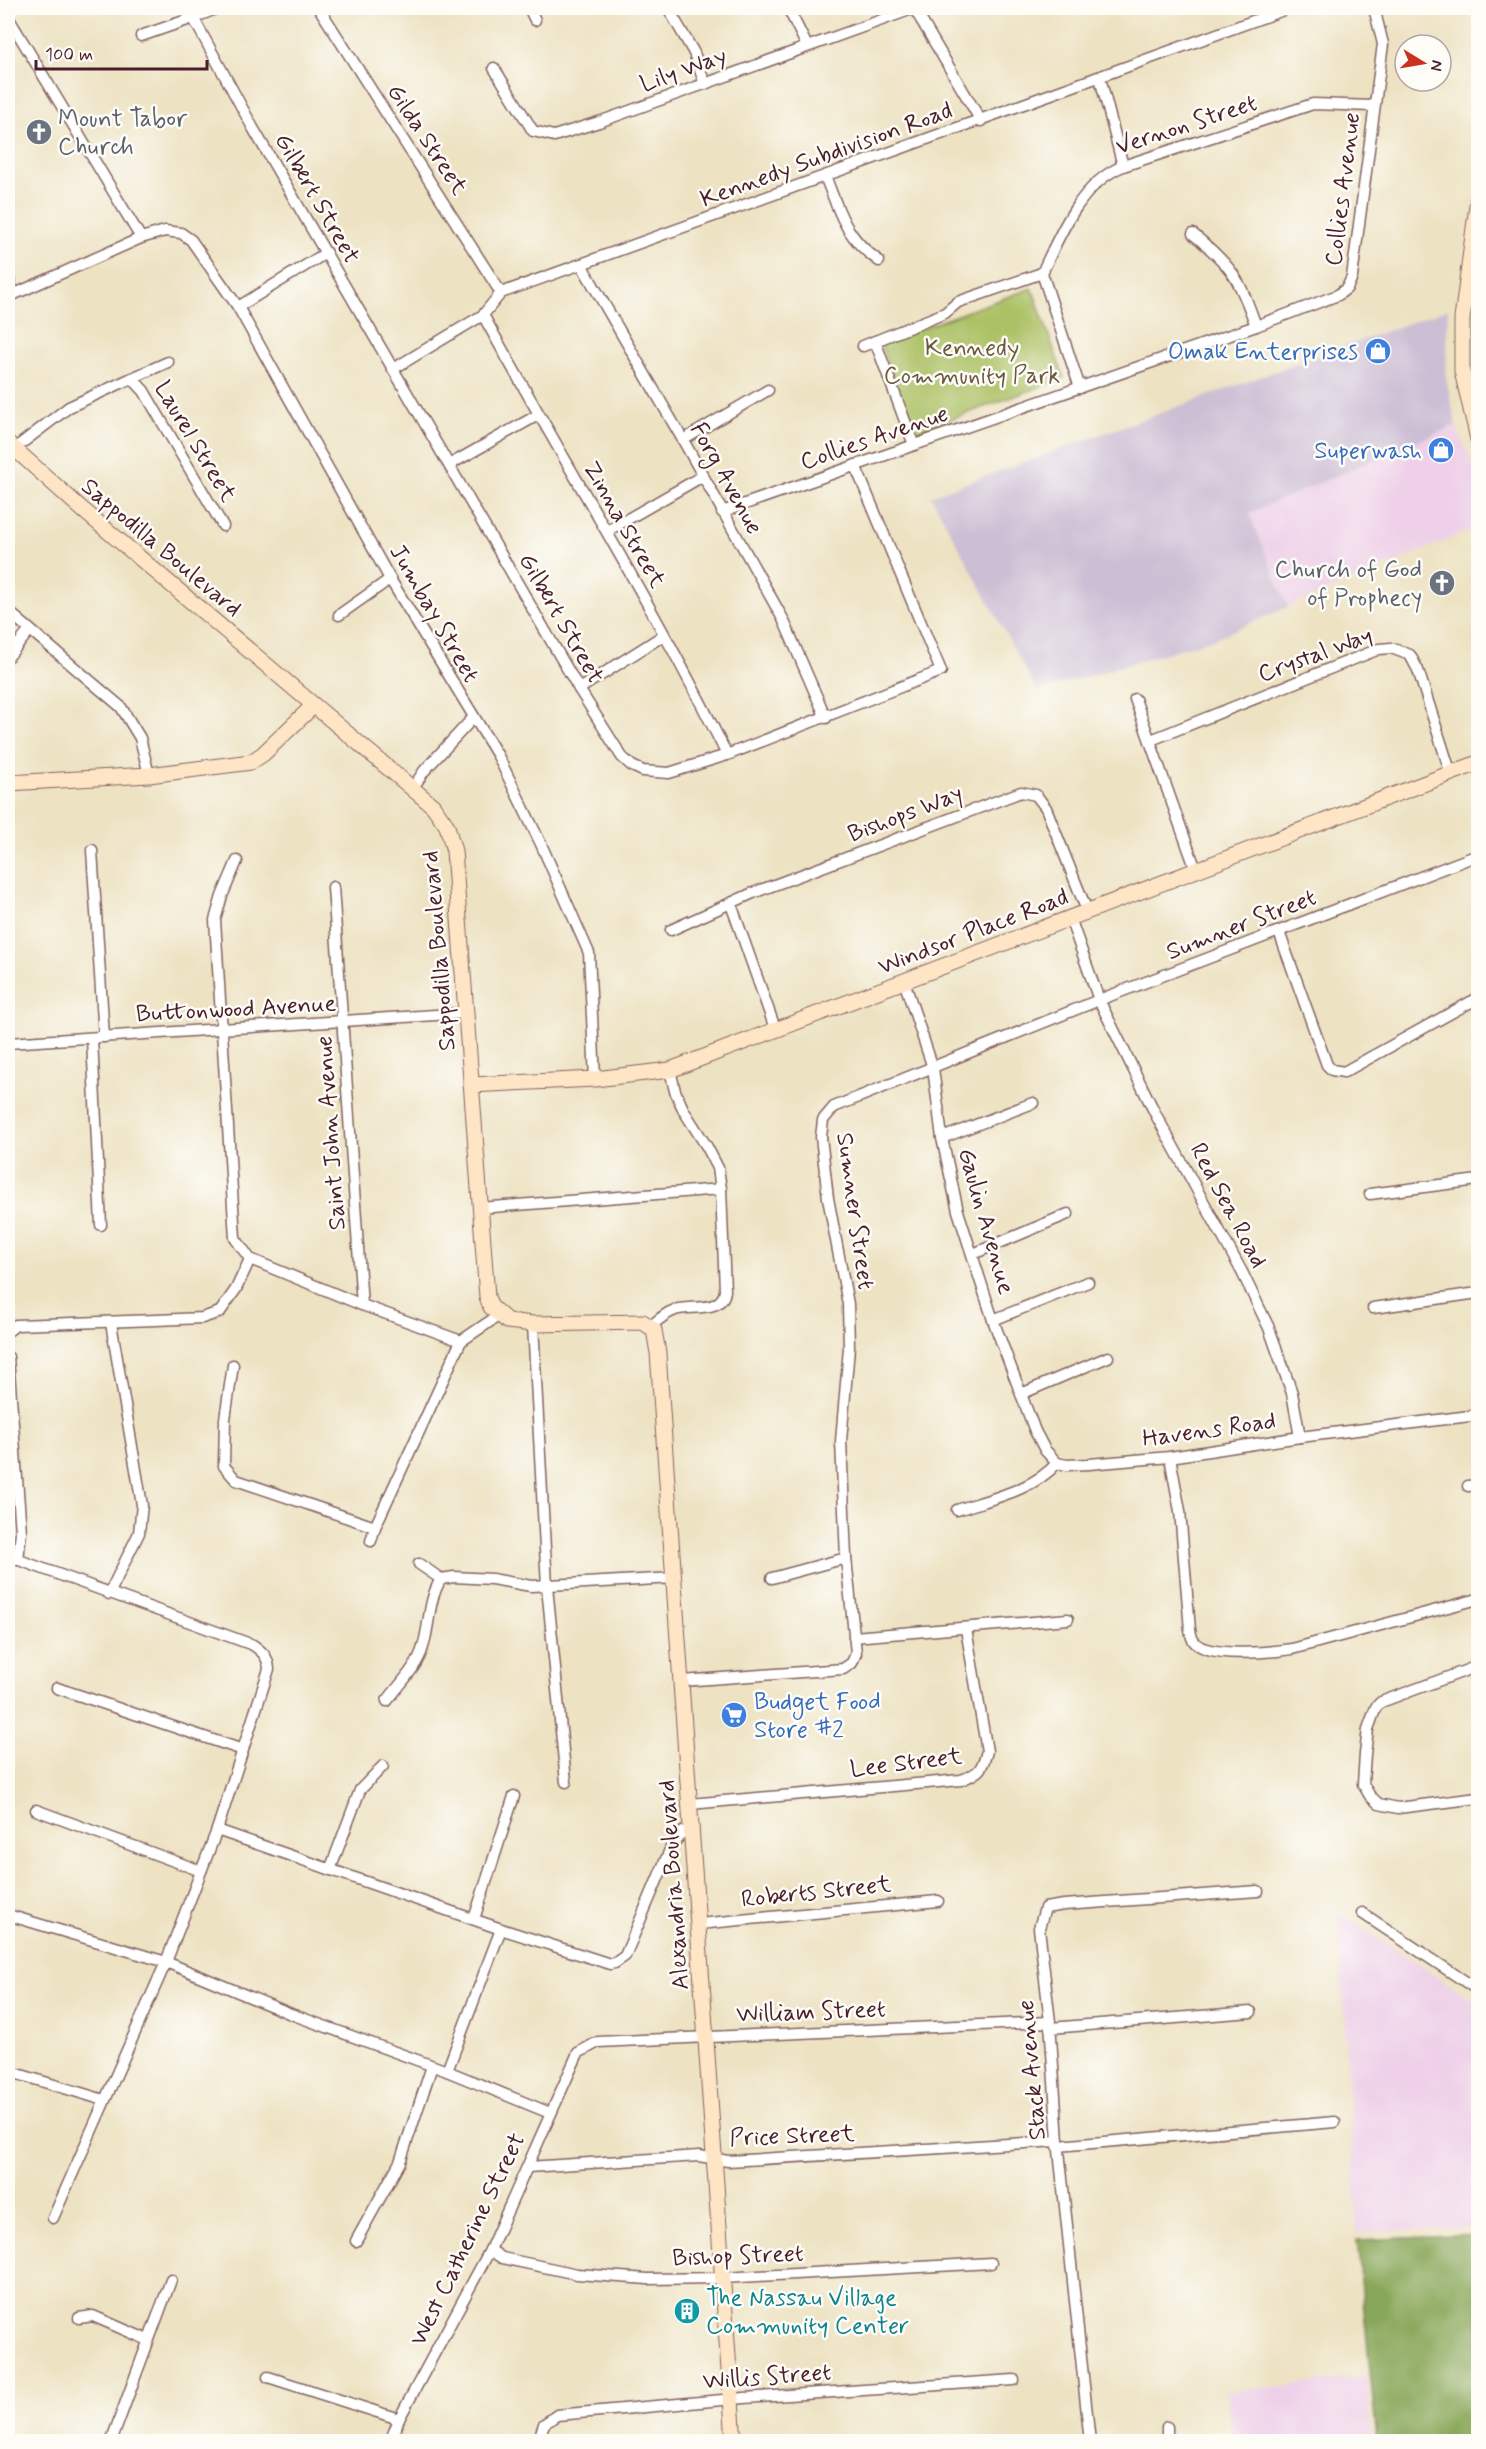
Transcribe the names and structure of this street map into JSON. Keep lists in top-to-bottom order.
{
  "streets": {
    "street": [
      "Lily Way",
      "Vernon Street",
      "Gilda Street",
      "Kennedy Subdivision Road",
      "Collies Avenue",
      "Gilbert Street",
      "Laurel Street",
      "Forg Avenue",
      "Zinna Street",
      "Sappodilla Boulevard",
      "Jumbay Street",
      "Crystal Way",
      "Bishops Way",
      "Sumner Street",
      "Windsor Place Road",
      "Buttonwood Avenue",
      "Saint John Avenue",
      "Red Sea Road",
      "Gaulin Avenue",
      "Havens Road",
      "Lee Street",
      "Alexandria Boulevard",
      "Roberts Street",
      "William Street",
      "Stack Avenue",
      "Price Street",
      "West Catherine Street",
      "Bishop Street",
      "Willis Street"
    ]
  },
  "crossings": [
    ["Vernon Street", "Collies Avenue"],
    ["Gilda Street", "Kennedy Subdivision Road"],
    ["Kennedy Subdivision Road", "Forg Avenue"],
    ["Collies Avenue", "Gilbert Street"],
    ["Collies Avenue", "Forg Avenue"],
    ["Gilbert Street", "Forg Avenue"],
    ["Gilbert Street", "Zinna Street"],
    ["Laurel Street", "Sappodilla Boulevard"],
    ["Sappodilla Boulevard", "Windsor Place Road"],
    ["Sappodilla Boulevard", "Buttonwood Avenue"],
    ["Jumbay Street", "Windsor Place Road"],
    ["Crystal Way", "Windsor Place Road"],
    ["Bishops Way", "Windsor Place Road"],
    ["Sumner Street", "Red Sea Road"],
    ["Sumner Street", "Gaulin Avenue"],
    ["Sumner Street", "Alexandria Boulevard"],
    ["Windsor Place Road", "Red Sea Road"],
    ["Windsor Place Road", "Gaulin Avenue"],
    ["Buttonwood Avenue", "Saint John Avenue"],
    ["Red Sea Road", "Havens Road"],
    ["Gaulin Avenue", "Havens Road"],
    ["Lee Street", "Alexandria Boulevard"],
    ["Alexandria Boulevard", "Roberts Street"],
    ["Alexandria Boulevard", "William Street"],
    ["Alexandria Boulevard", "Price Street"],
    ["Alexandria Boulevard", "Bishop Street"],
    ["Alexandria Boulevard", "Willis Street"],
    ["William Street", "Stack Avenue"],
    ["William Street", "West Catherine Street"],
    ["Stack Avenue", "Price Street"],
    ["Price Street", "West Catherine Street"],
    ["West Catherine Street", "Bishop Street"]
  ],
  "parks": ["Kennedy Community Park"],
  "places": {
    "church": ["Mount Tabor Church", "Church of God of Prophecy"],
    "shop": ["Omak Enterprises", "Superwash"],
    "supermarket": ["Budget Food Store #2"],
    "building": ["The Nassau Village Community Center"]
  },
  "scale_bar": "100 m",
  "north": "right"
}
